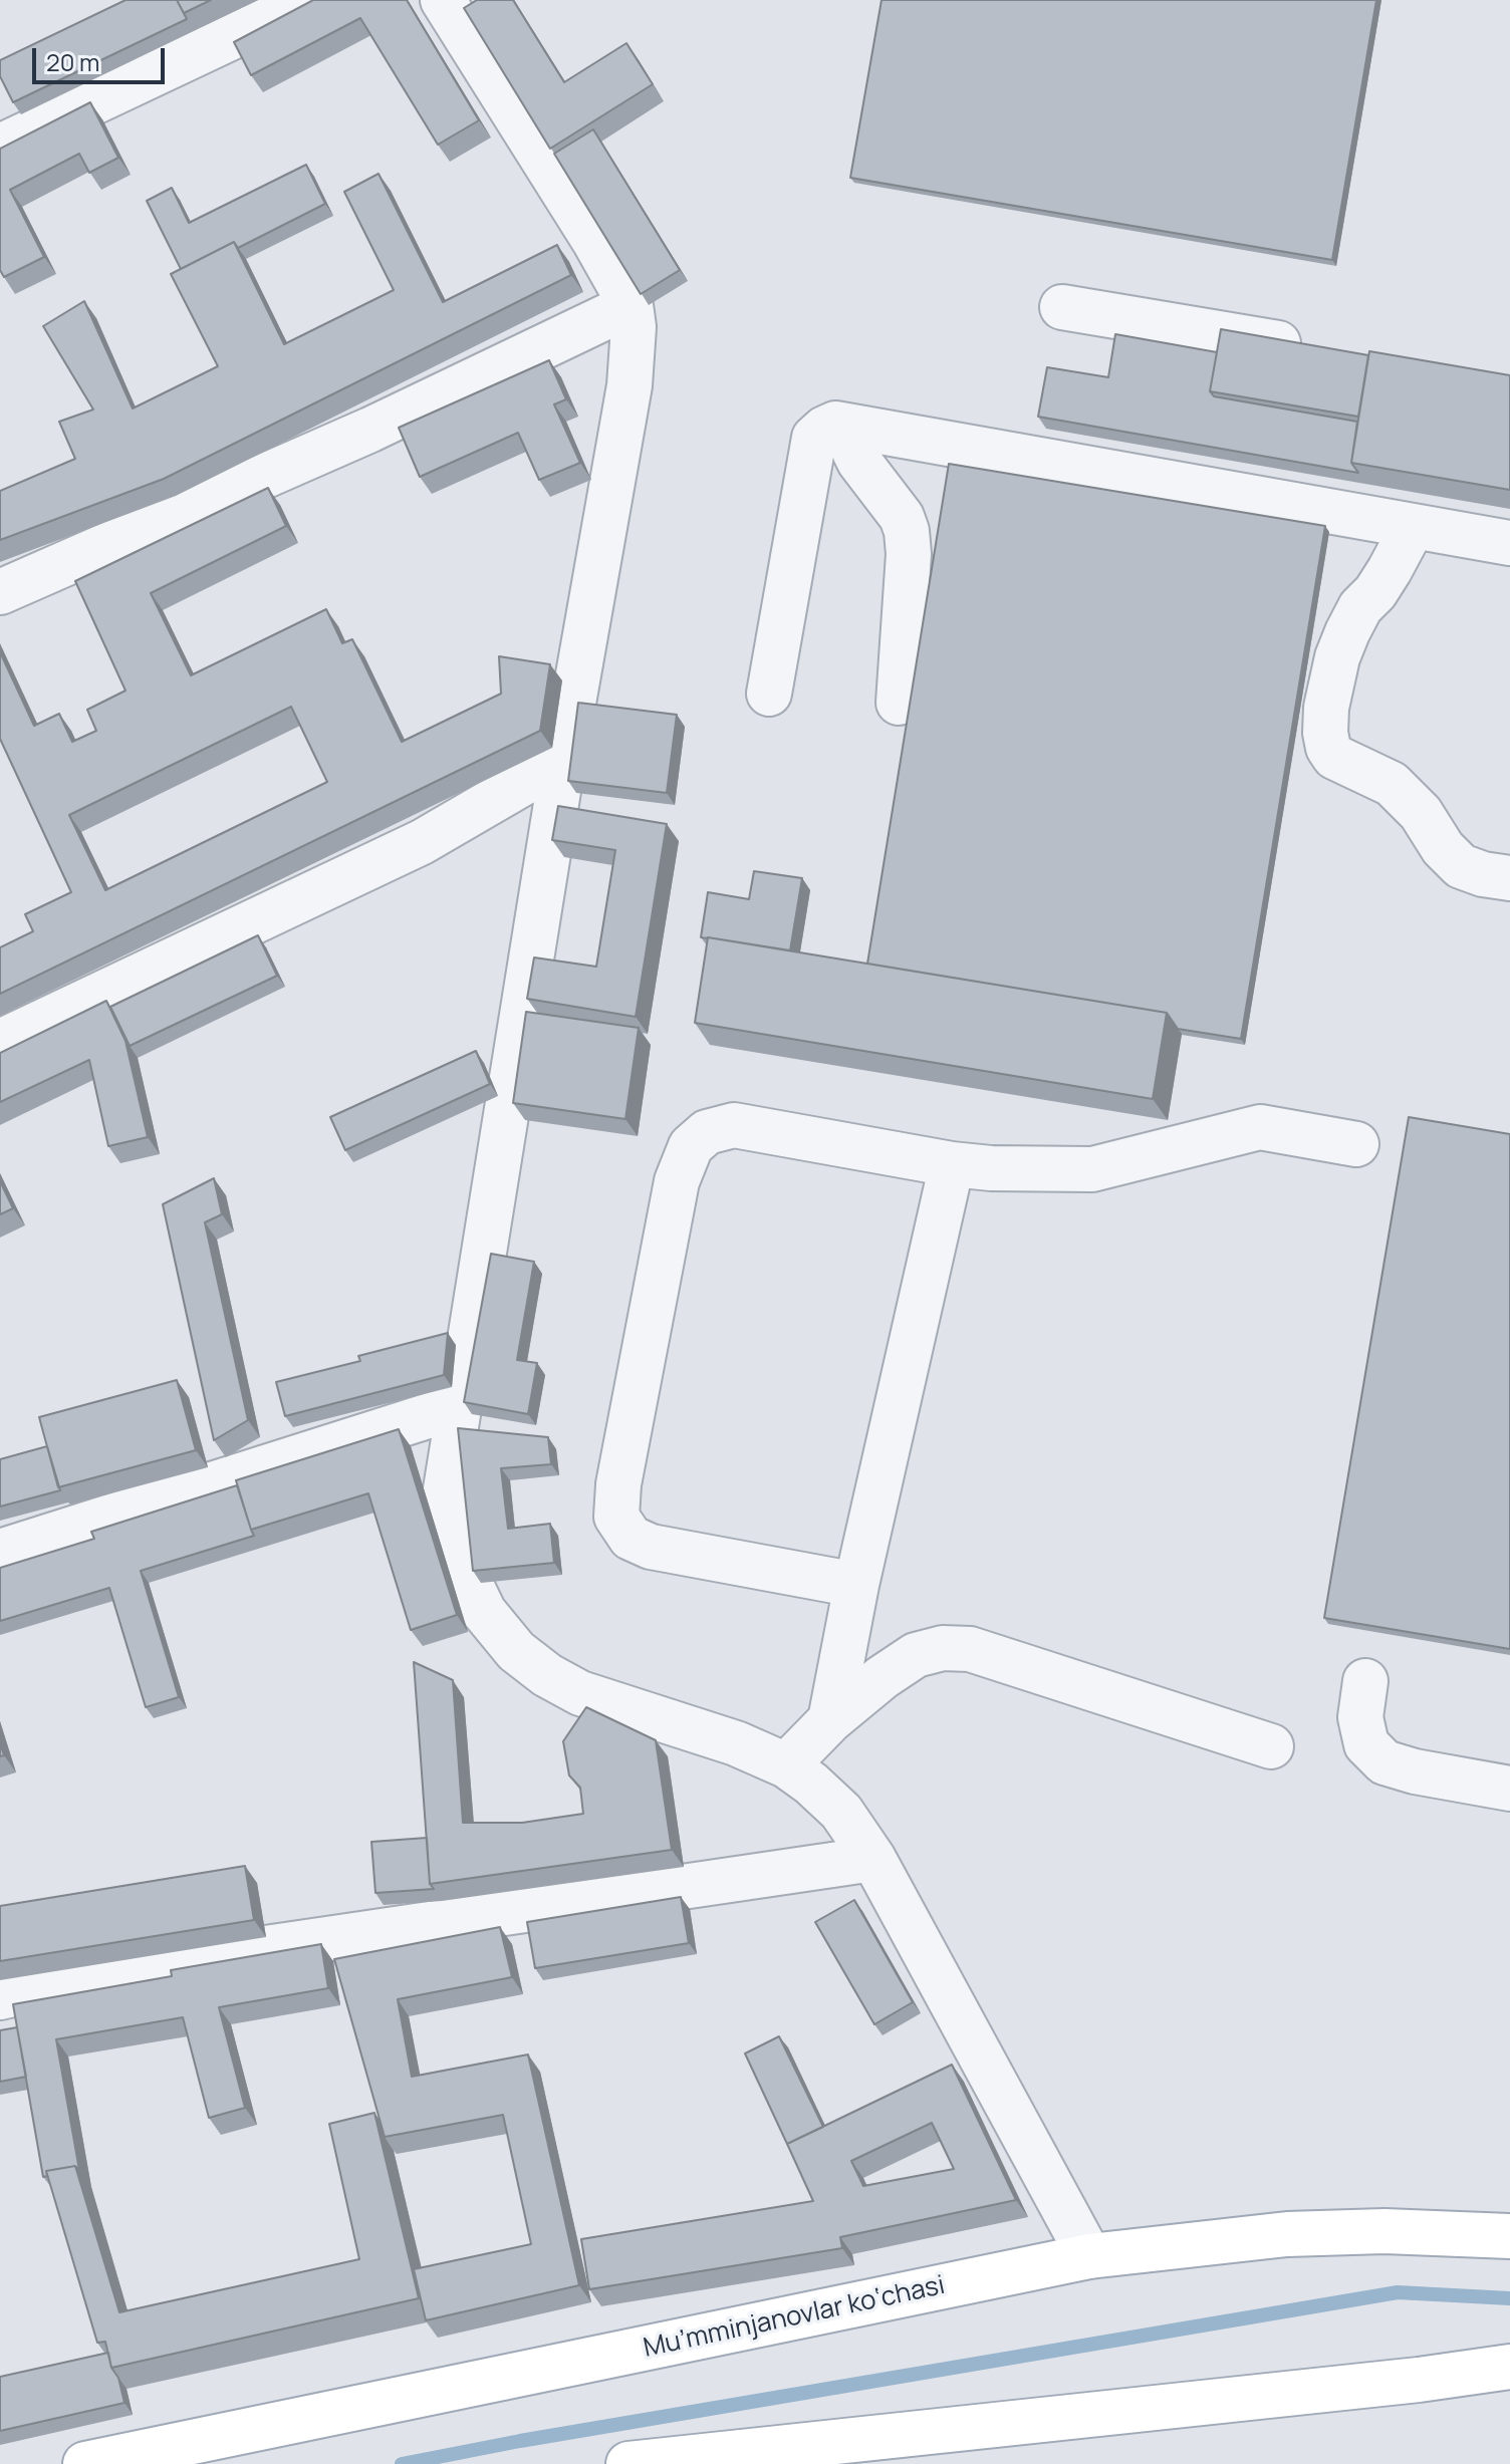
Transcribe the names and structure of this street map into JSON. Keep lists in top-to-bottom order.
{
  "streets": {
    "main road": ["Mu’mminjanovlar ko‘chasi"]
  },
  "scale_bar": "20 m"
}
